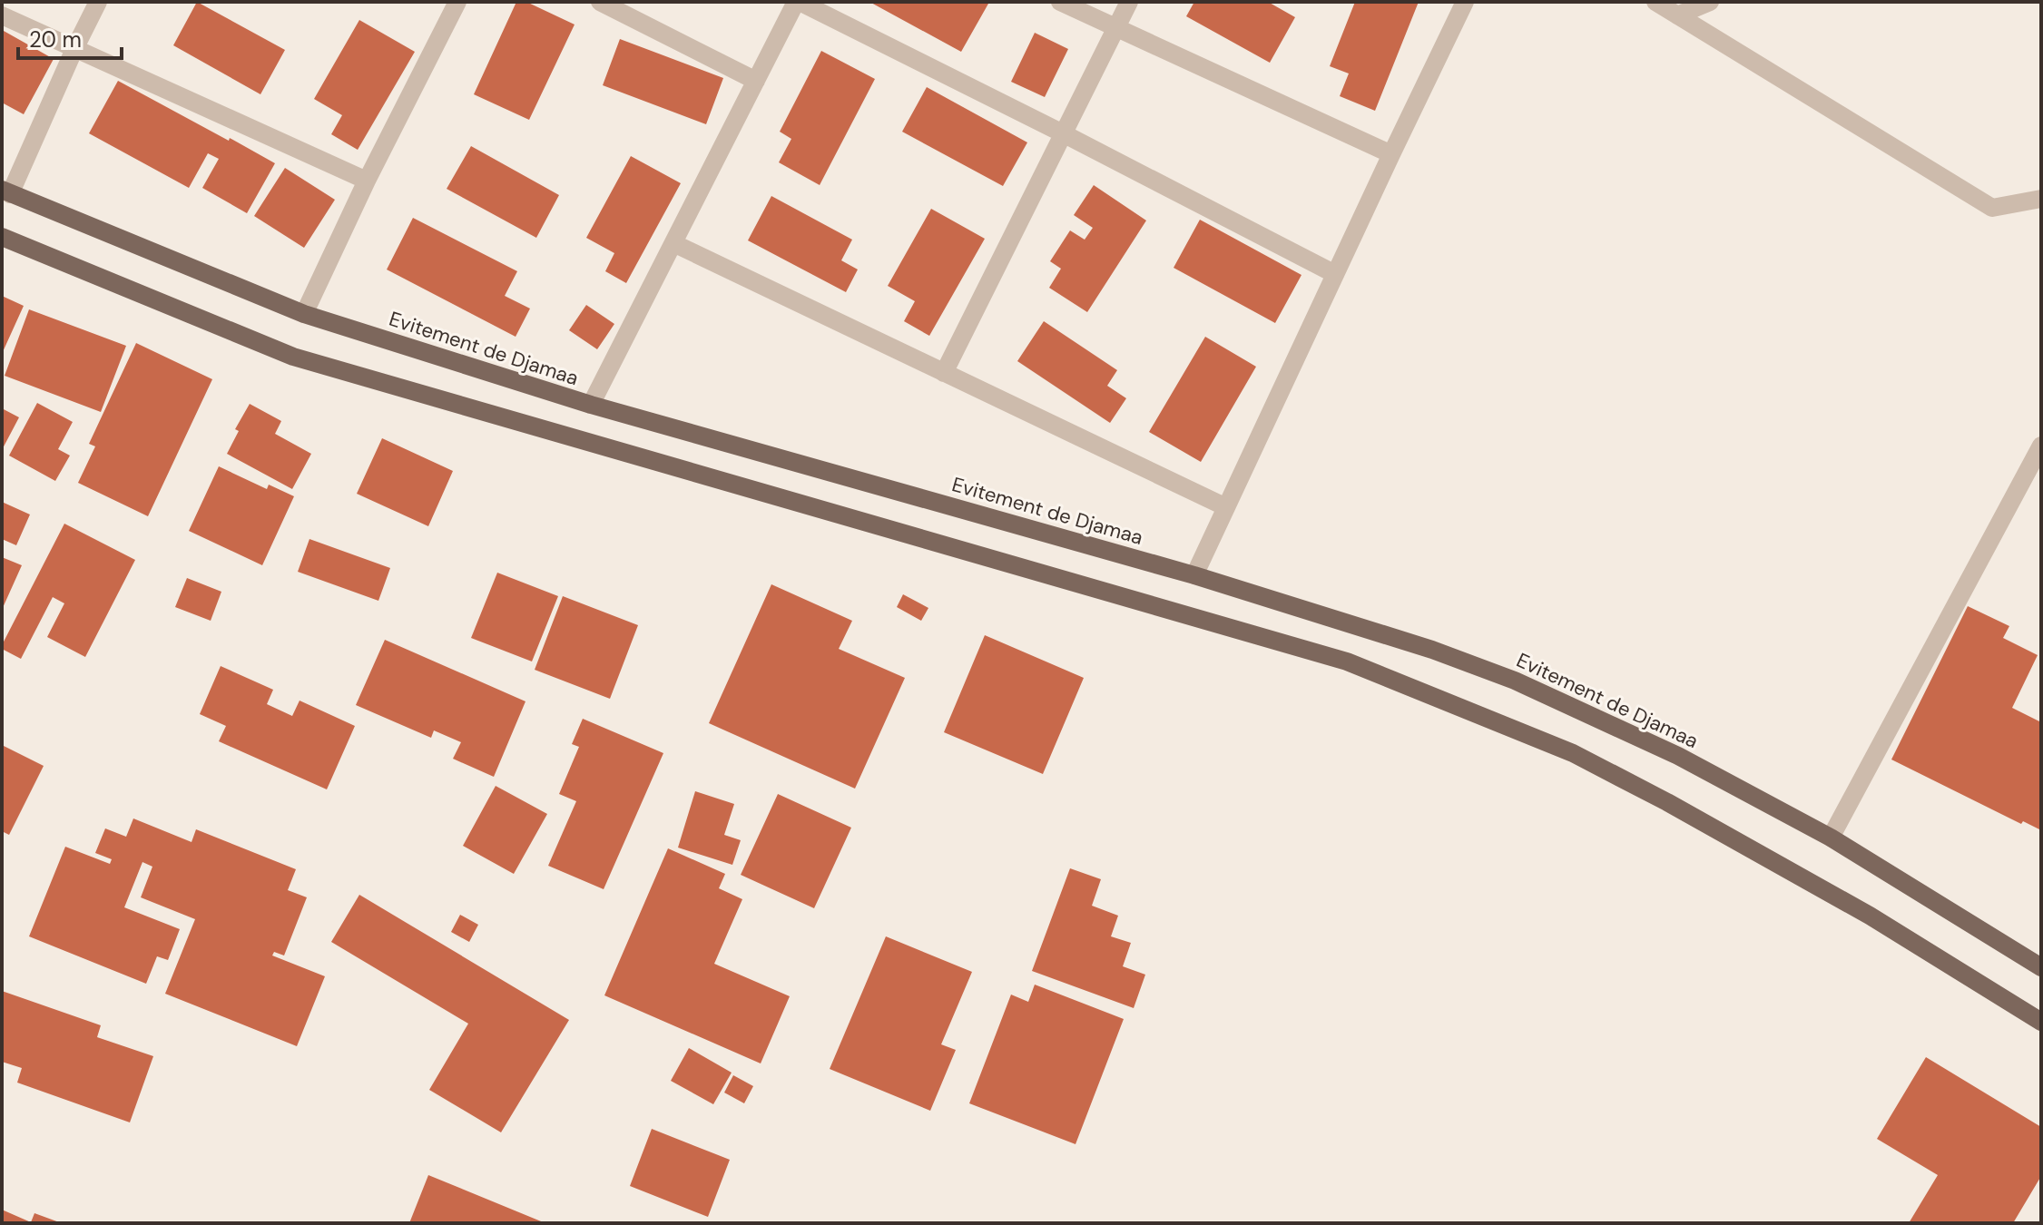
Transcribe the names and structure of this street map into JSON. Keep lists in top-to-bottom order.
{
  "streets": {
    "main road": ["Evitement de Djamaa"]
  },
  "scale_bar": "20 m"
}
